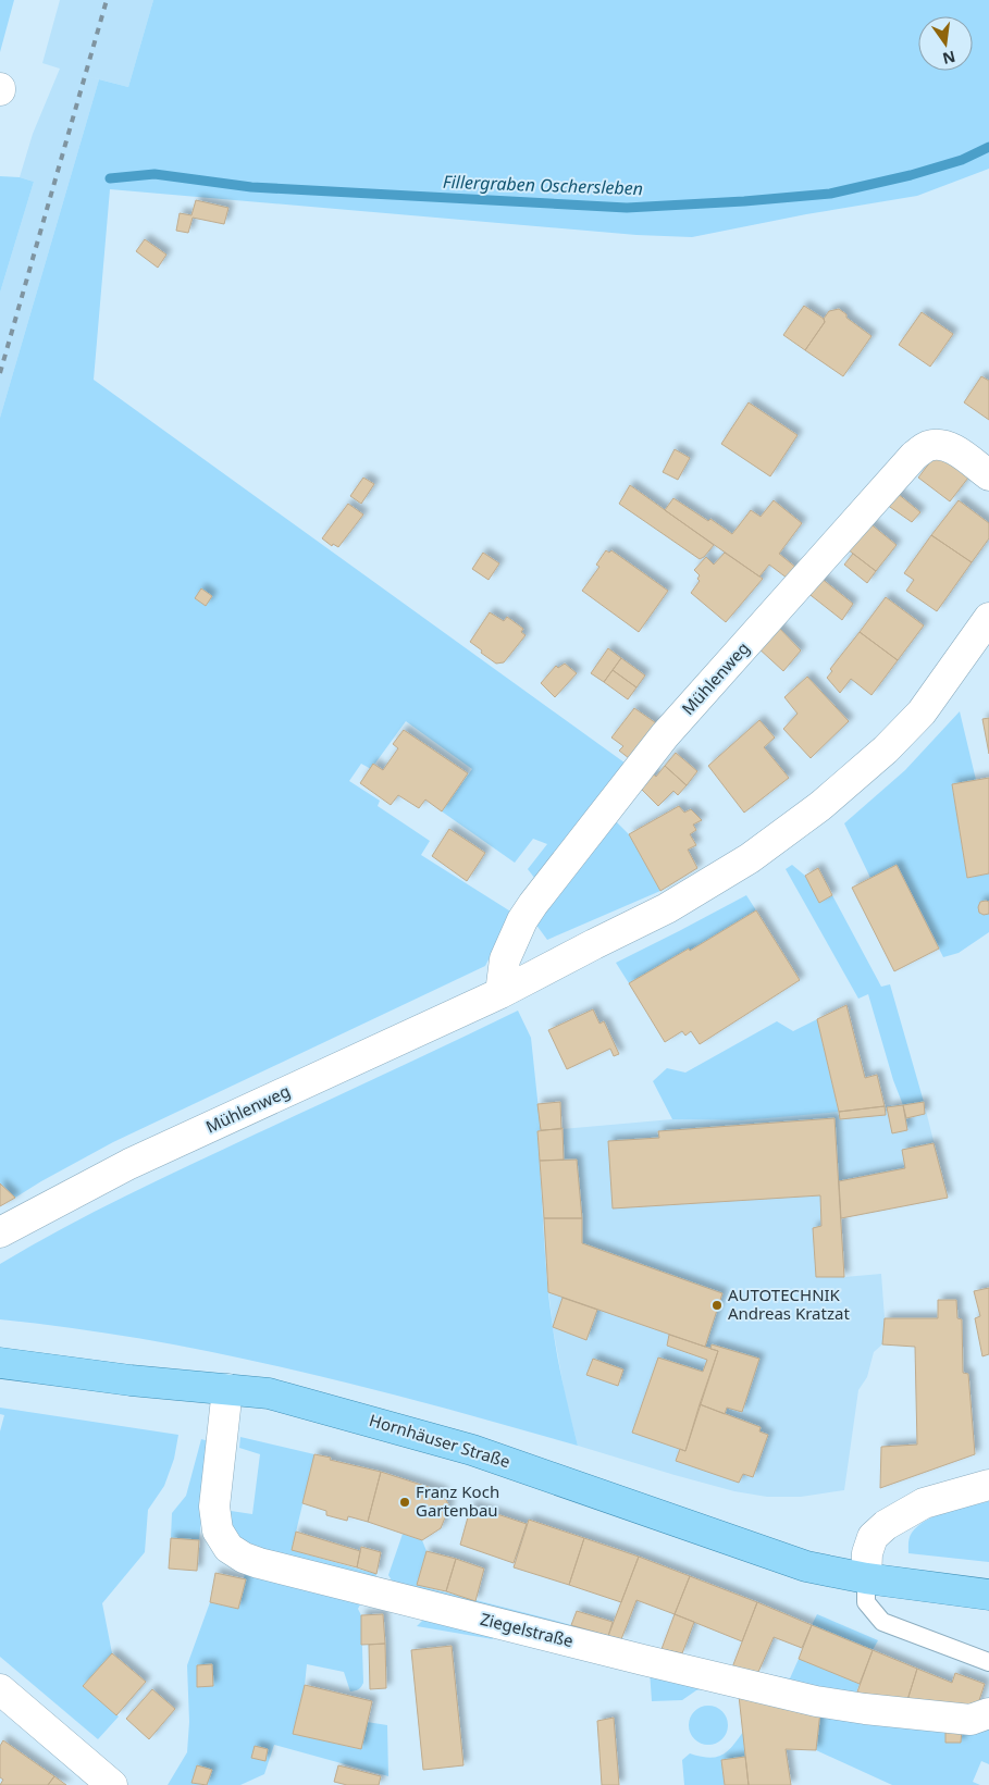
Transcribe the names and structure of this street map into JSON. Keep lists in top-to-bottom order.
{
  "streets": {
    "main road": ["Hornhäuser Straße"],
    "street": ["Mühlenweg", "Ziegelstraße"]
  },
  "crossings": [
    ["Hornhäuser Straße", "Ziegelstraße"]
  ],
  "water": ["Fillergraben Oschersleben"],
  "places": ["AUTOTECHNIK Andreas Kratzat", "Franz Koch Gartenbau"],
  "north": "bottom"
}
